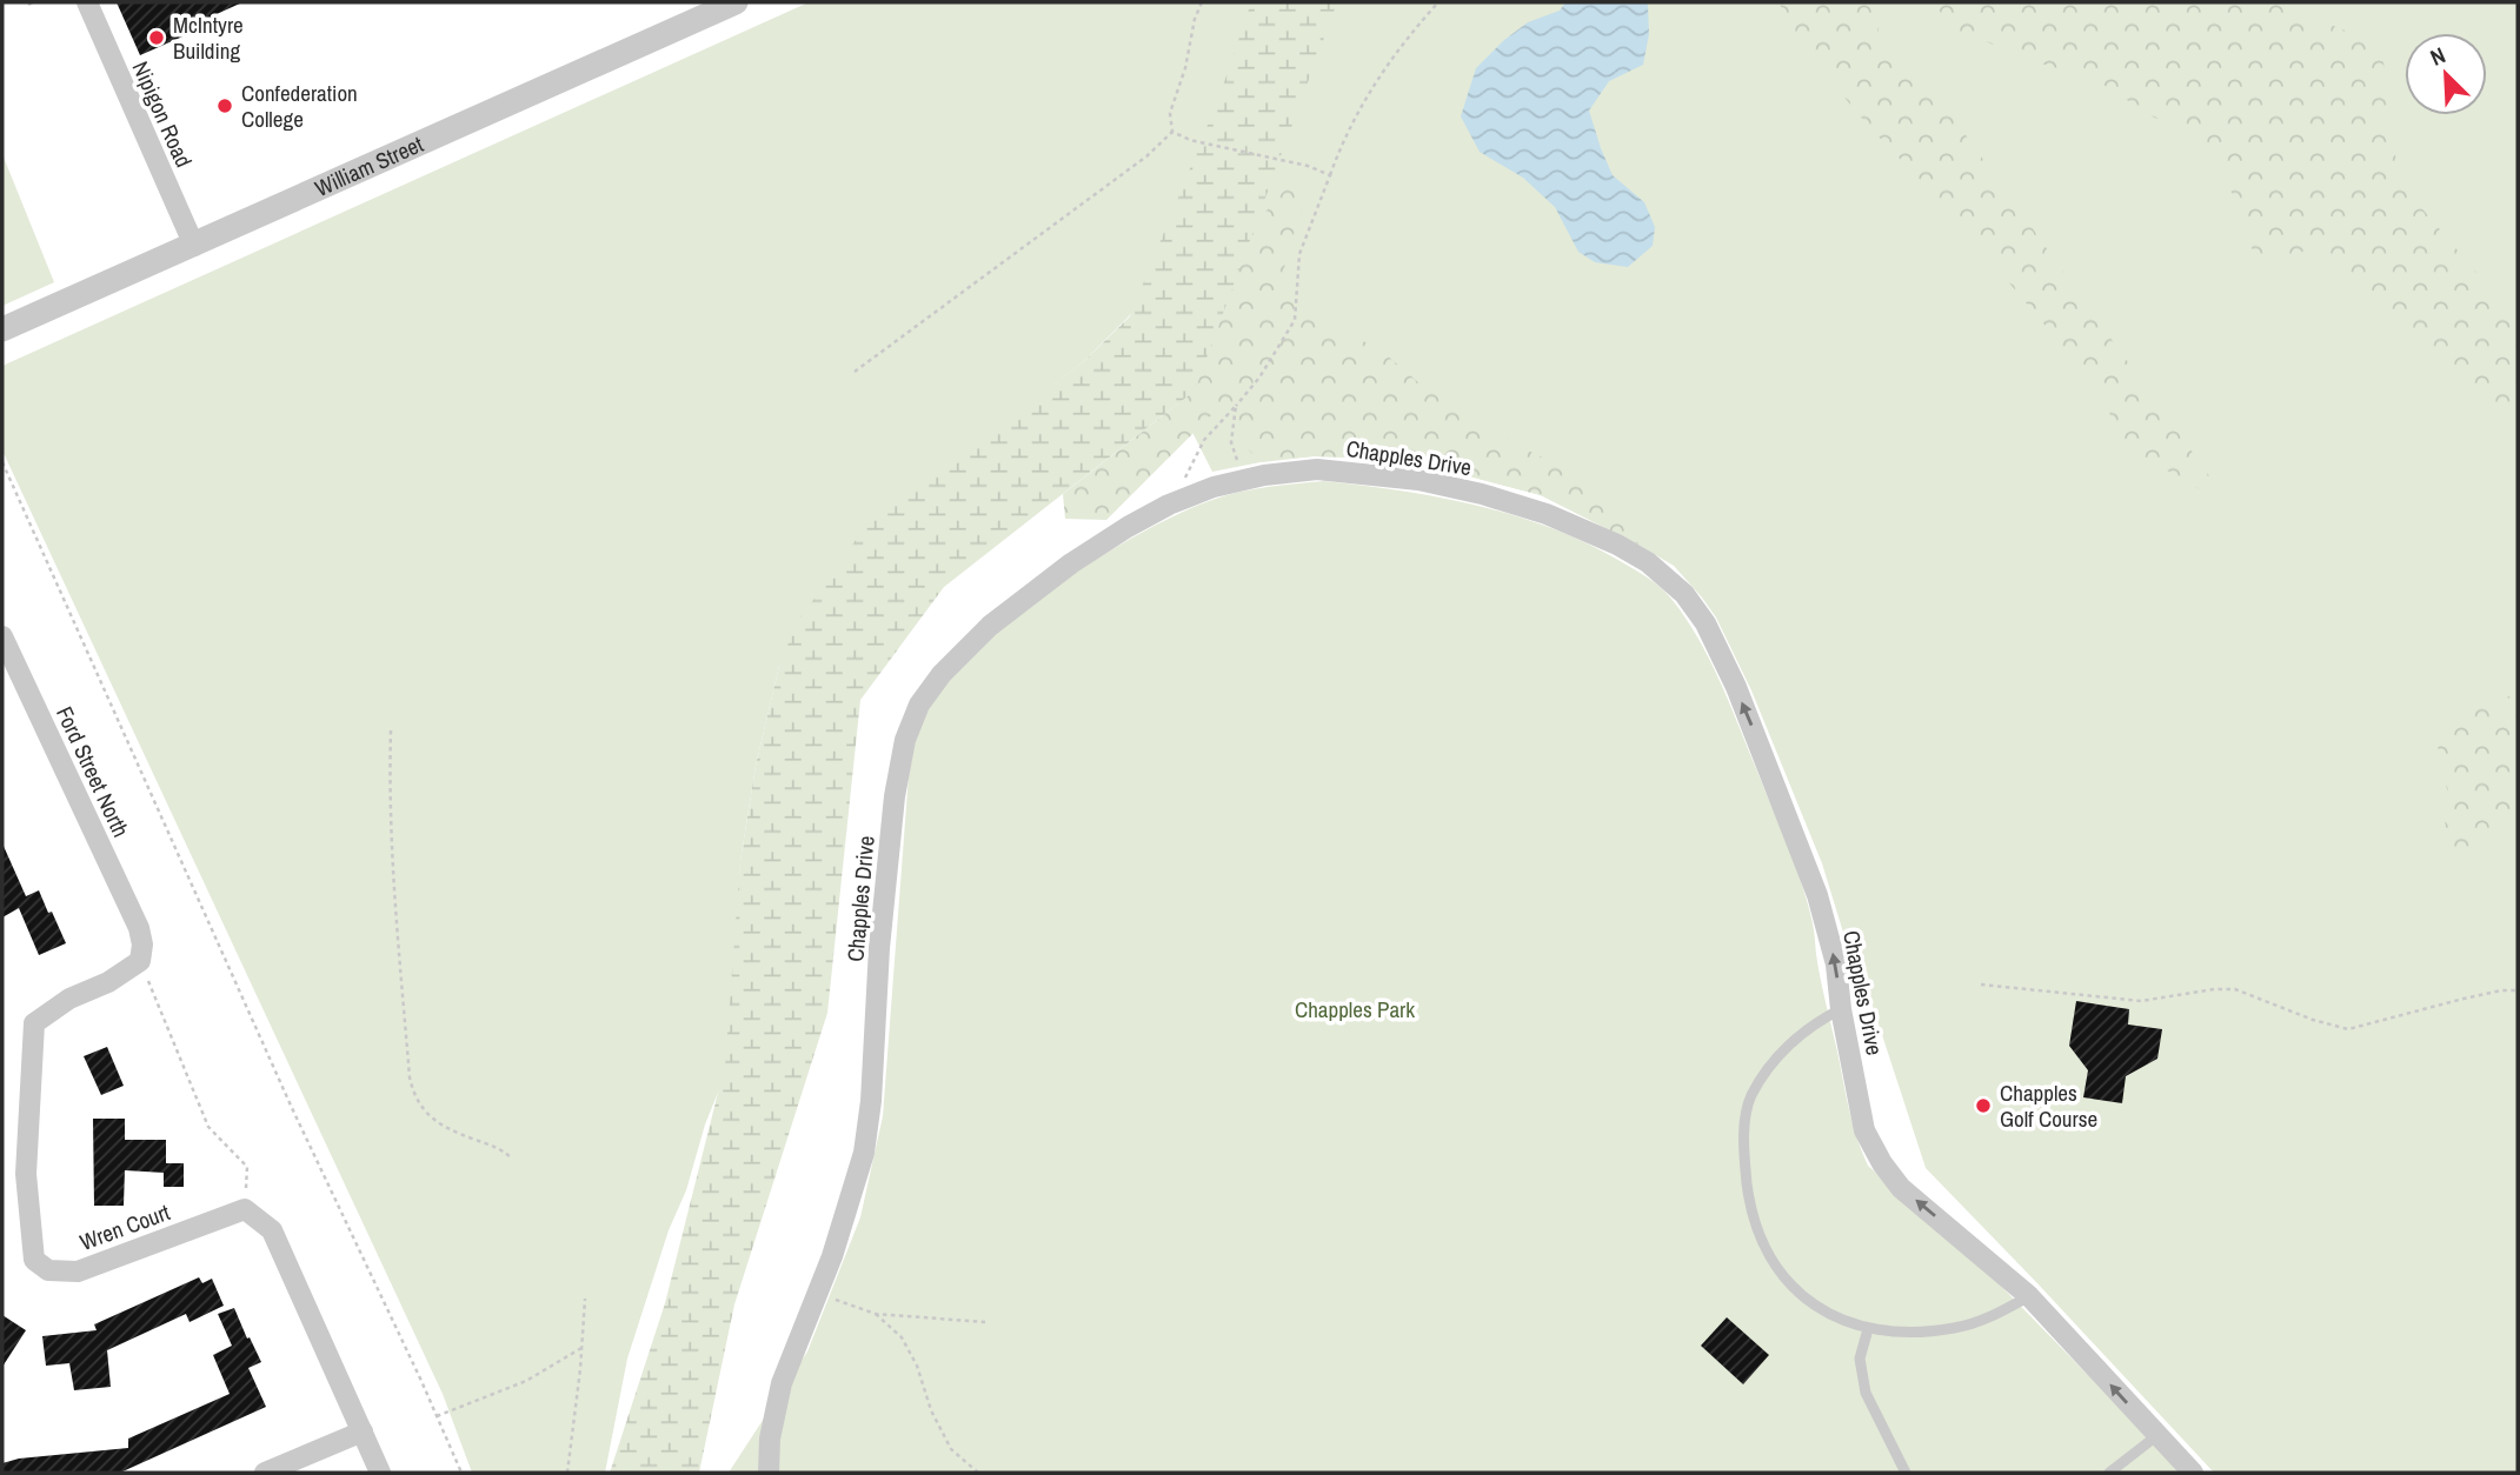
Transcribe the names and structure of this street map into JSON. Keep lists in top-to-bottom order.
{
  "streets": {
    "street": [
      "Nipigon Road",
      "William Street",
      "Chapples Drive",
      "Ford Street North",
      "Wren Court"
    ]
  },
  "crossings": [
    ["Nipigon Road", "William Street"],
    ["Ford Street North", "Wren Court"]
  ],
  "one_way": ["Chapples Drive"],
  "parks": ["Chapples Park"],
  "places": ["McIntyre Building", "Confederation College", "Chapples Golf Course"],
  "north": "top left"
}
